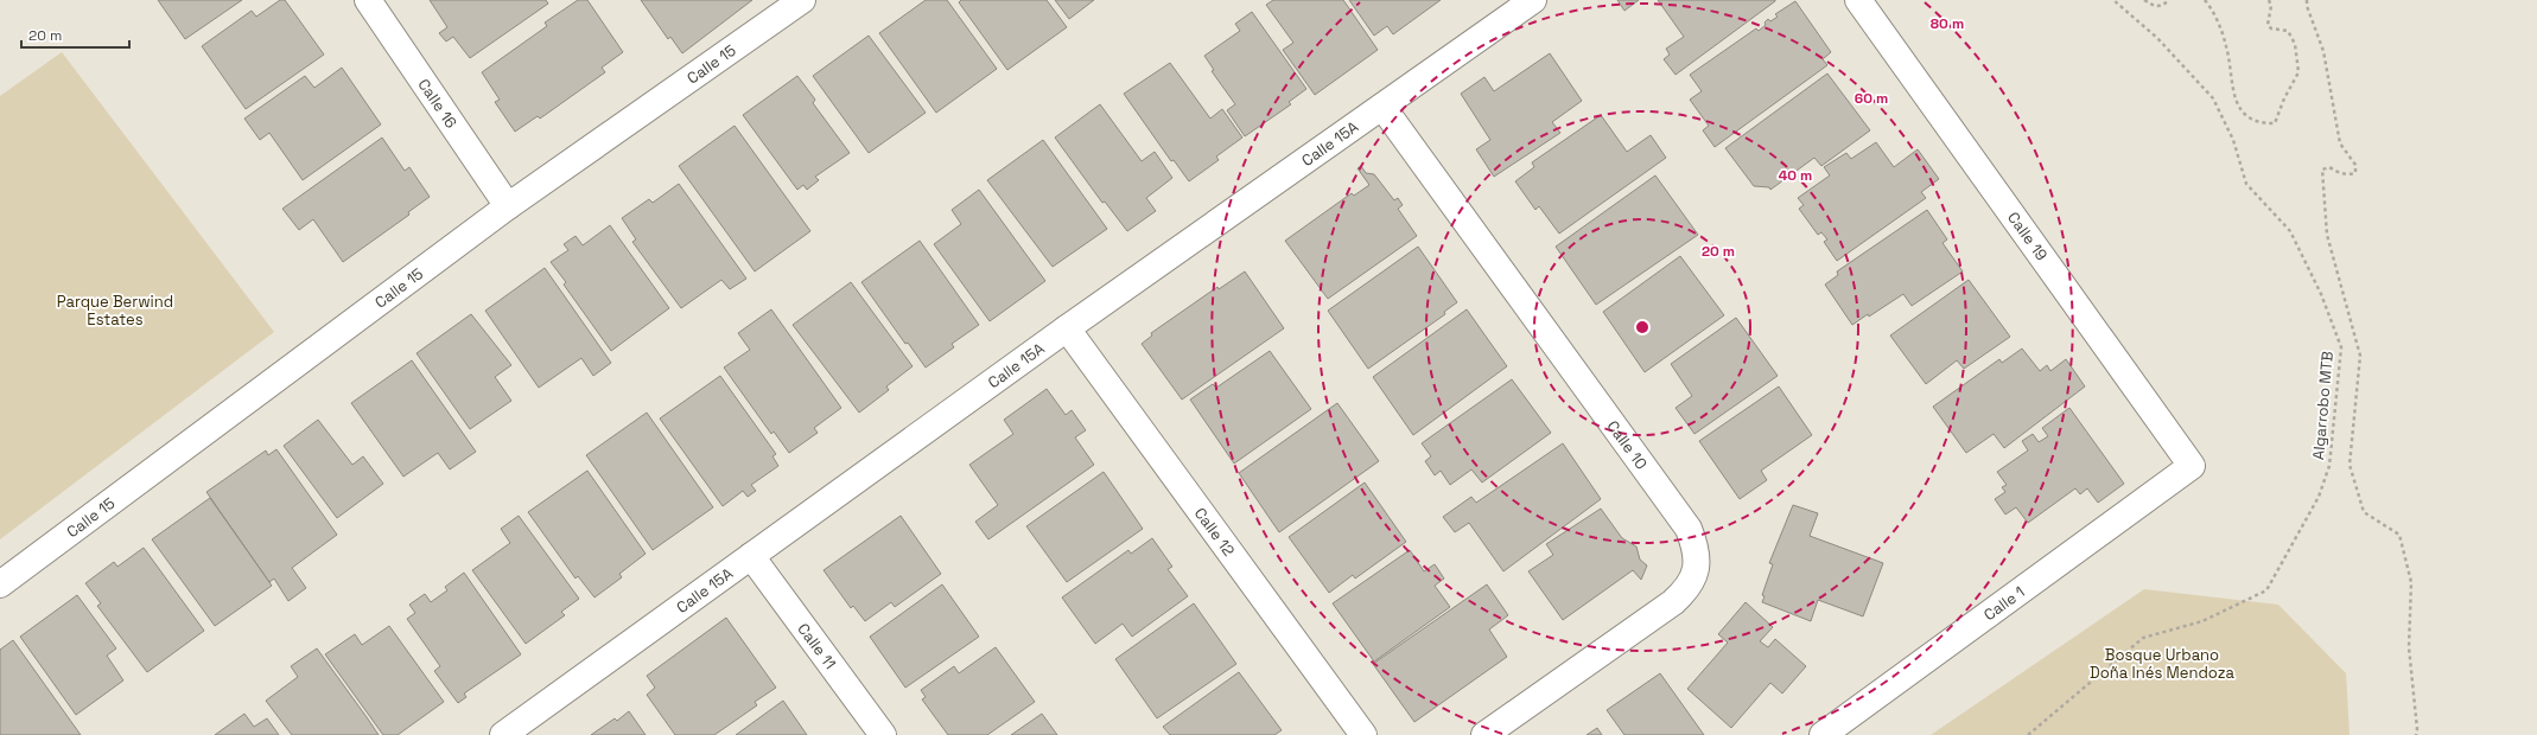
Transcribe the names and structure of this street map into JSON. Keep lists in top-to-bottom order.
{
  "streets": {
    "street": [
      "Calle 15",
      "Calle 16",
      "Calle 15A",
      "Calle 19",
      "Calle 10",
      "Calle 12",
      "Calle 1",
      "Calle 11"
    ],
    "path": ["Algarrobo MTB"]
  },
  "crossings": [
    ["Calle 15", "Calle 16"],
    ["Calle 15A", "Calle 10"],
    ["Calle 15A", "Calle 12"],
    ["Calle 15A", "Calle 11"],
    ["Calle 19", "Calle 1"]
  ],
  "parks": ["Parque Berwind Estates", "Bosque Urbano Doña Inés Mendoza"],
  "scale_bar": "20 m",
  "rings": [
    "80 m",
    "60 m",
    "40 m",
    "20 m"
  ]
}
